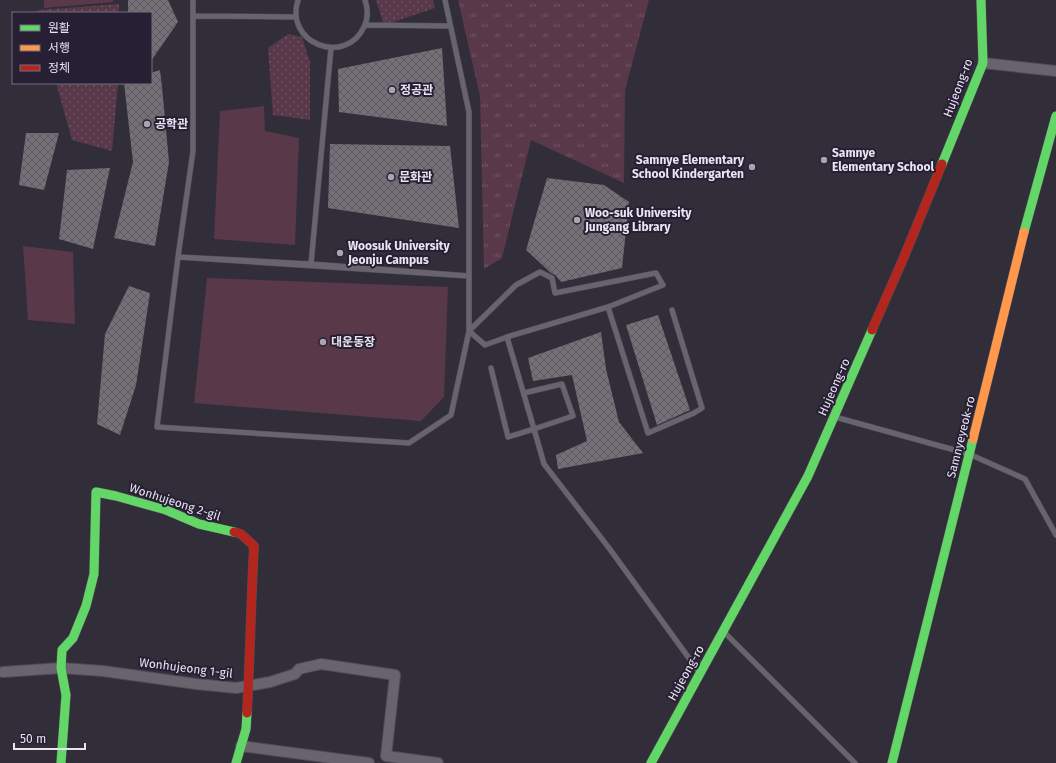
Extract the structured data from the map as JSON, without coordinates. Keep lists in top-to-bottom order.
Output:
{
  "streets": {
    "street": [
      "Hujeong-ro",
      "Samnyeyeok-ro",
      "Wonhujeong 2-gil",
      "Wonhujeong 1-gil"
    ]
  },
  "crossings": [
    ["Wonhujeong 2-gil", "Wonhujeong 1-gil"]
  ],
  "places": [
    "정공관",
    "공학관",
    "Samnye Elementary School",
    "Samnye Elementary School Kindergarten",
    "문화관",
    "Woo-suk University Jungang Library",
    "Woosuk University Jeonju Campus",
    "대운동장"
  ],
  "legend": ["원활", "서행", "정체"],
  "scale_bar": "50 m"
}
